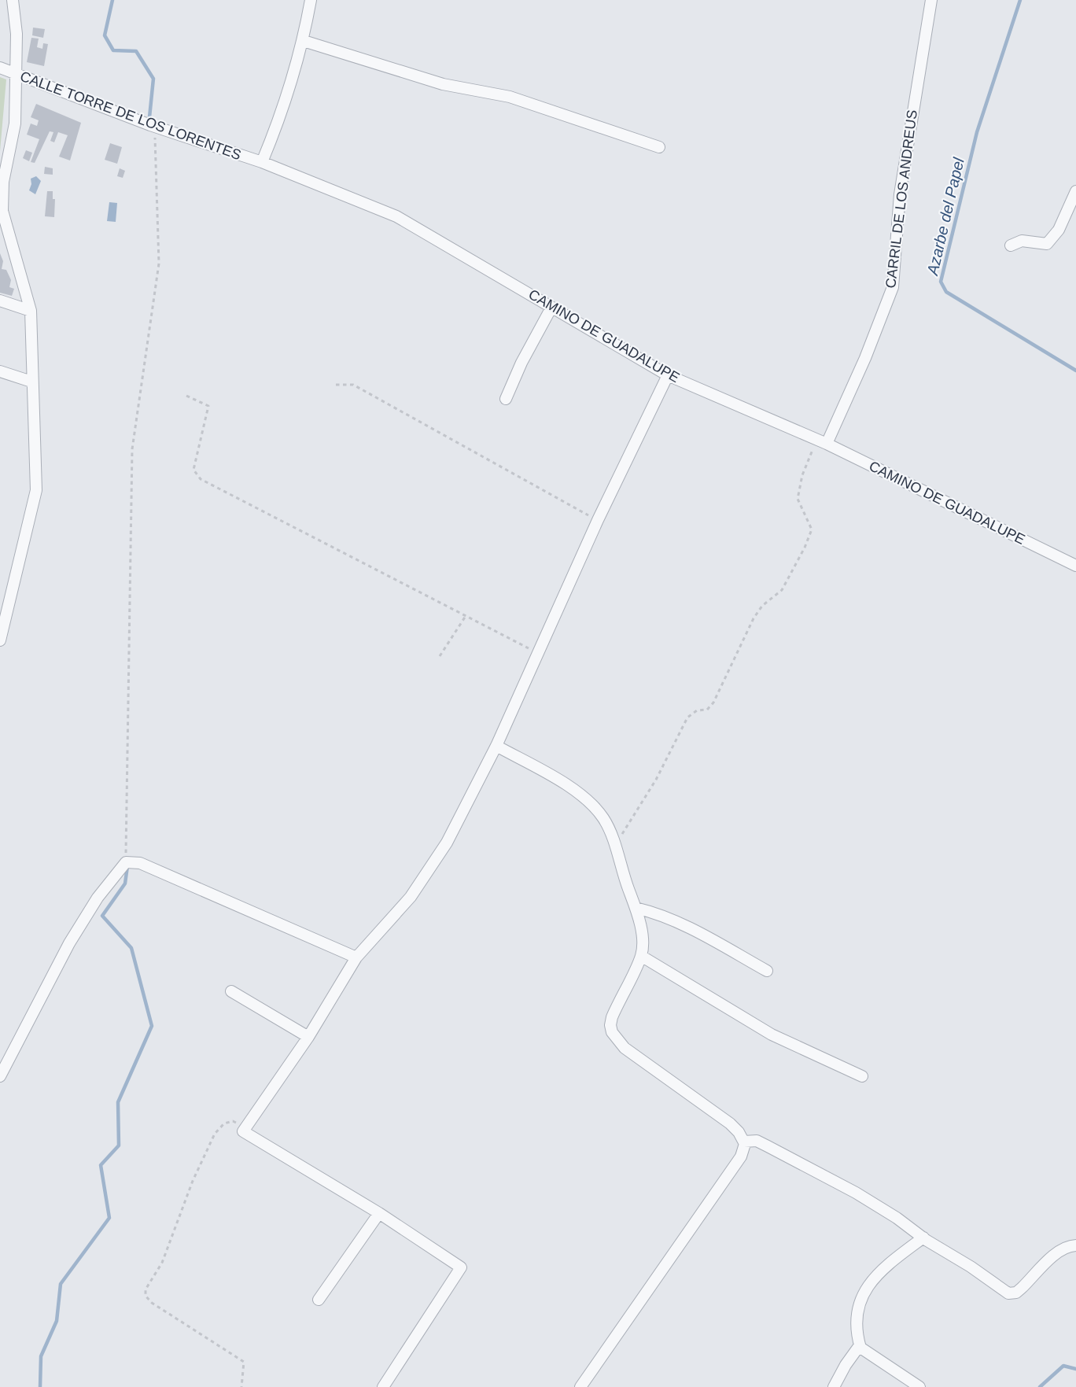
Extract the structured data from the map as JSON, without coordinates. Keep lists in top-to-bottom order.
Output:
{
  "streets": {
    "street": ["CALLE TORRE DE LOS LORENTES", "CARRIL DE LOS ANDREUS", "CAMINO DE GUADALUPE"]
  },
  "crossings": [
    ["CALLE TORRE DE LOS LORENTES", "CAMINO DE GUADALUPE"],
    ["CARRIL DE LOS ANDREUS", "CAMINO DE GUADALUPE"]
  ],
  "water": ["Azarbe del Papel"]
}
